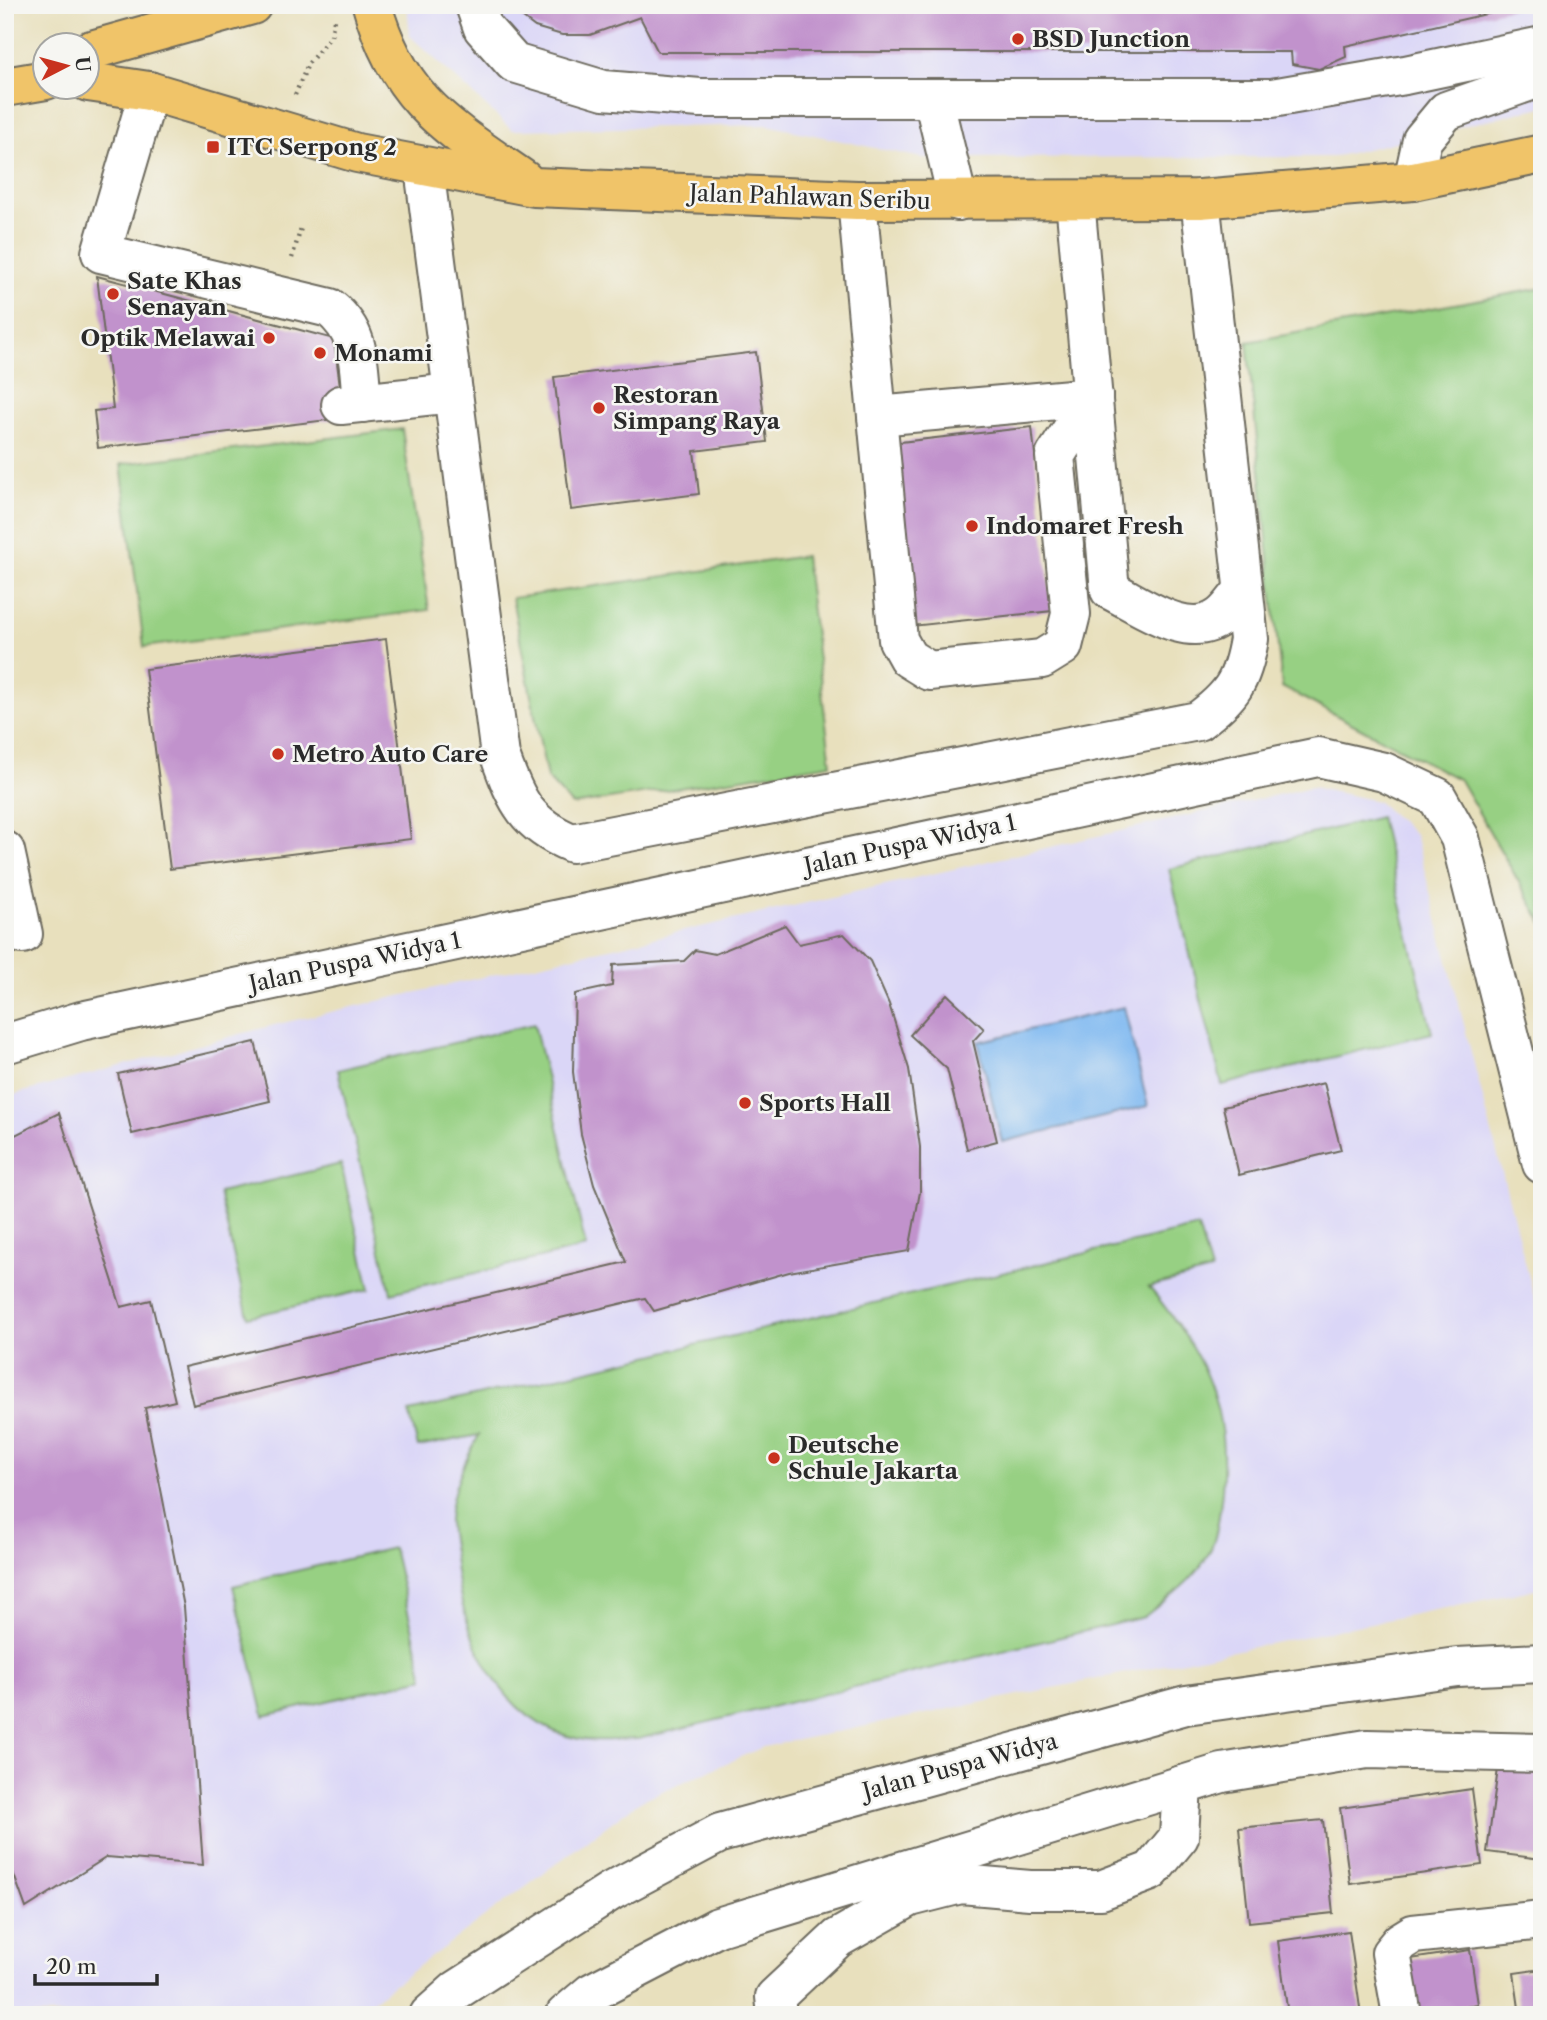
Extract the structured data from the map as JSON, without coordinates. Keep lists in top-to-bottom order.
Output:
{
  "streets": {
    "main road": ["Jalan Pahlawan Seribu"],
    "street": ["Jalan Puspa Widya 1", "Jalan Puspa Widya"]
  },
  "places": {
    "other": [
      "BSD Junction",
      "Sate Khas Senayan",
      "Optik Melawai",
      "Monami",
      "Restoran Simpang Raya",
      "Indomaret Fresh",
      "Metro Auto Care",
      "Sports Hall",
      "Deutsche Schule Jakarta"
    ],
    "transit": ["ITC Serpong 2"]
  },
  "scale_bar": "20 m",
  "north": "right"
}
